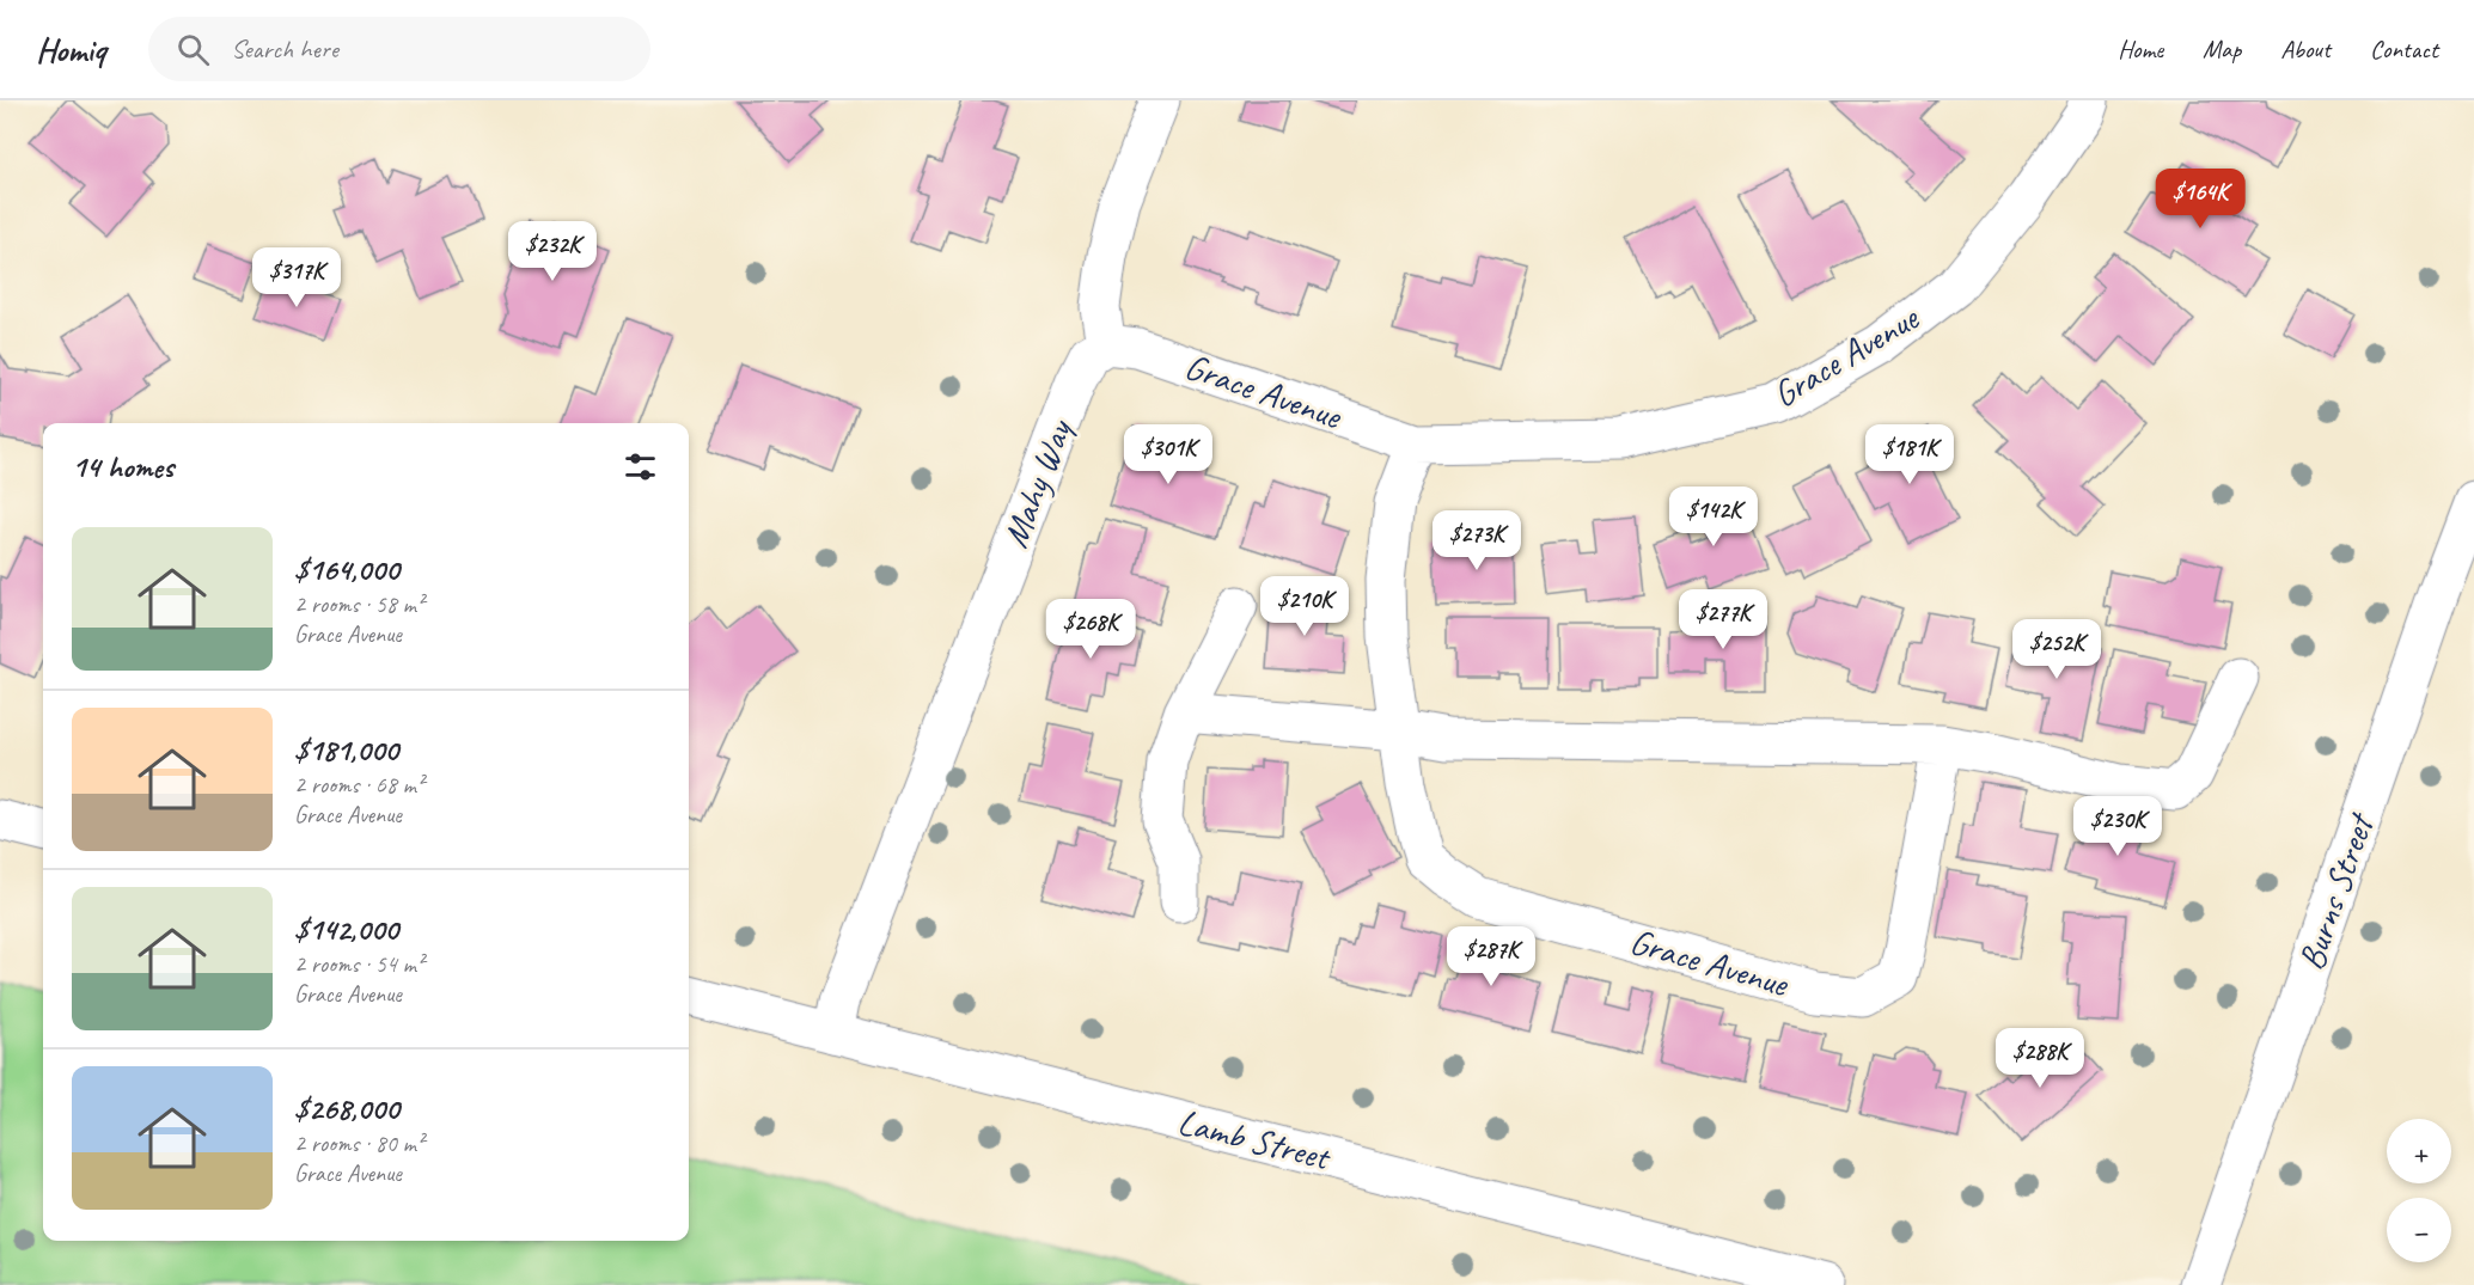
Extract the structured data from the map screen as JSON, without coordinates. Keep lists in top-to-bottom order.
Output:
{
  "streets": {
    "street": [
      "Grace Avenue",
      "Mahy Way",
      "Burns Street",
      "Lamb Street"
    ]
  },
  "crossings": [
    ["Grace Avenue", "Mahy Way"],
    ["Mahy Way", "Lamb Street"]
  ],
  "page": {
    "header": "Homiq",
    "search": "Search here",
    "nav": [
      "Home",
      "Map",
      "About",
      "Contact"
    ],
    "price": [
      "$164K",
      "$232K",
      "$317K",
      "$301K",
      "$181K",
      "$142K",
      "$273K",
      "$210K",
      "$277K",
      "$268K",
      "$252K",
      "$230K",
      "$287K",
      "$288K"
    ],
    "heading": "14 homes",
    "list": [
      {
        "name": "$164,000",
        "note": "2 rooms · 58 m² · Grace Avenue"
      },
      {
        "name": "$181,000",
        "note": "2 rooms · 68 m² · Grace Avenue"
      },
      {
        "name": "$142,000",
        "note": "2 rooms · 54 m² · Grace Avenue"
      },
      {
        "name": "$268,000",
        "note": "2 rooms · 80 m² · Grace Avenue"
      }
    ],
    "map_buttons": ["+", "−"]
  }
}
